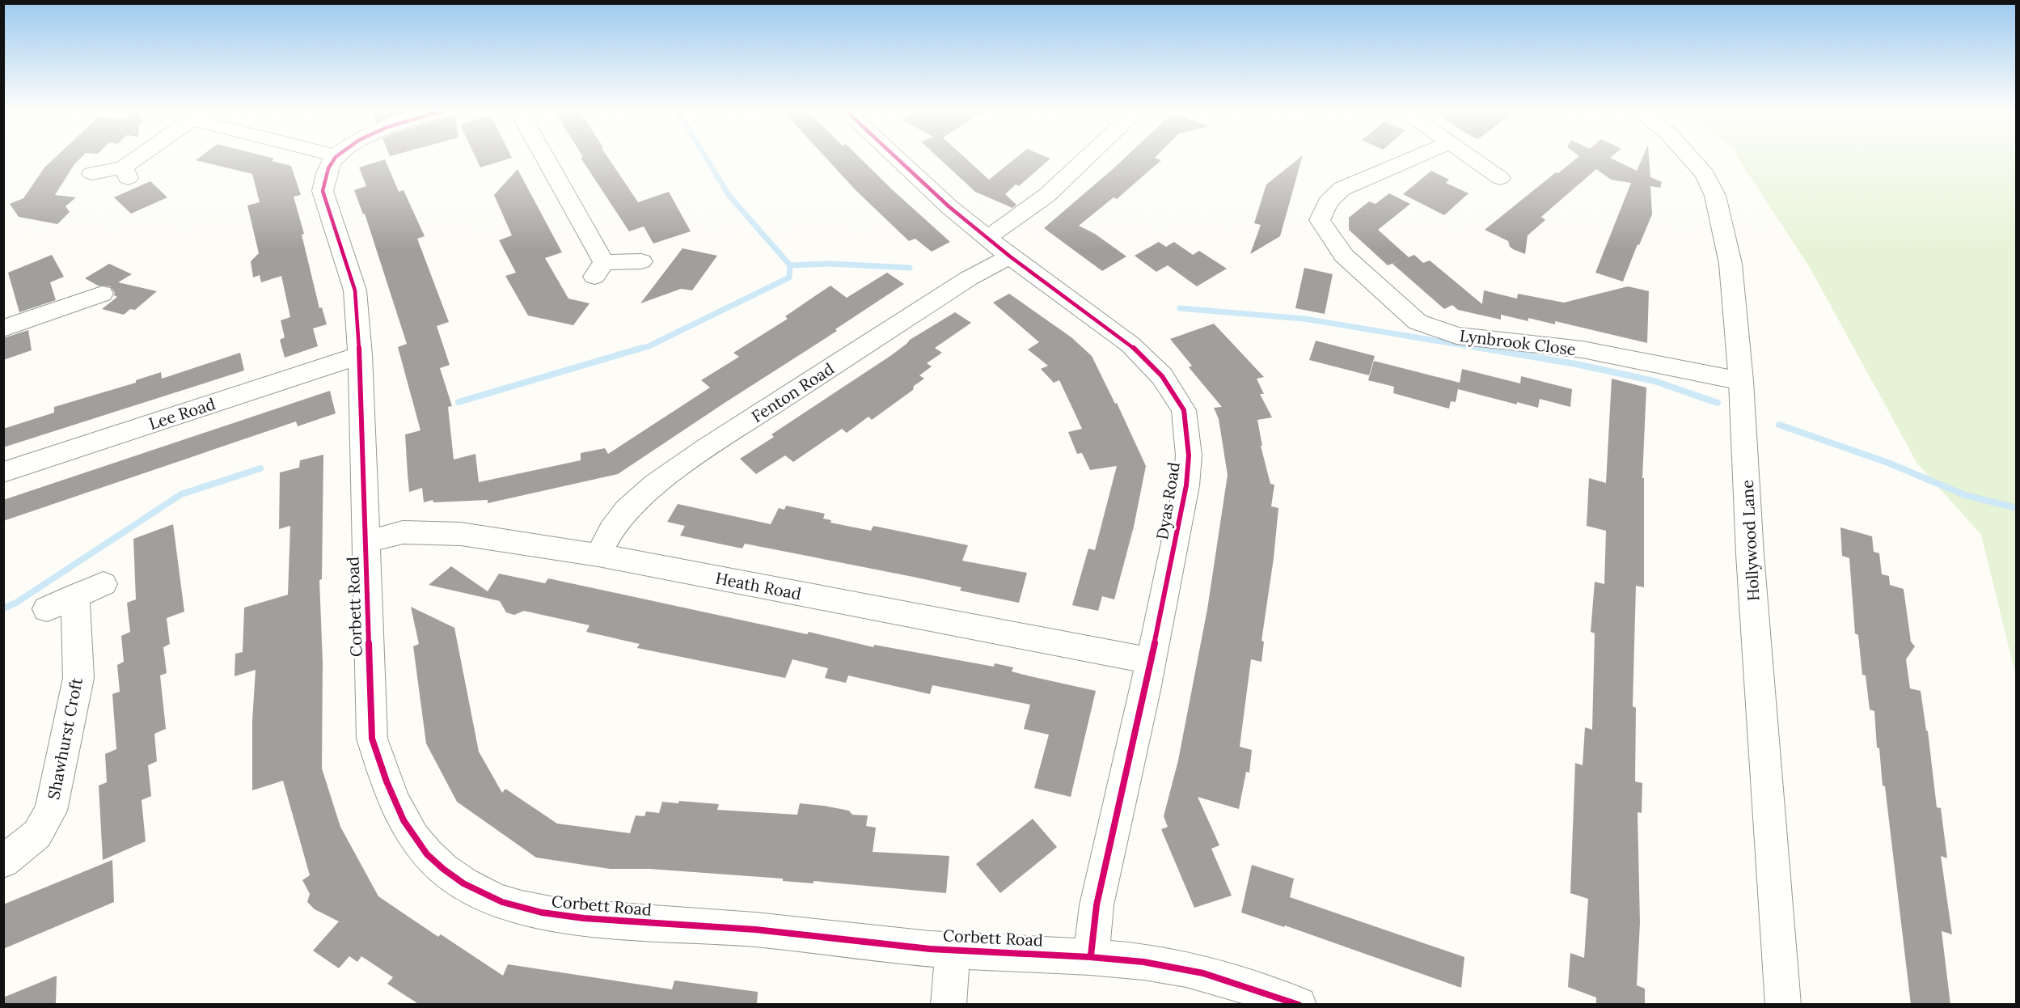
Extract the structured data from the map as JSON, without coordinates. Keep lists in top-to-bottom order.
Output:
{
  "streets": {
    "street": [
      "Lynbrook Close",
      "Fenton Road",
      "Lee Road",
      "Dyas Road",
      "Hollywood Lane",
      "Heath Road",
      "Corbett Road",
      "Shawhurst Croft"
    ]
  },
  "crossings": [
    ["Lynbrook Close", "Hollywood Lane"],
    ["Fenton Road", "Dyas Road"],
    ["Fenton Road", "Heath Road"],
    ["Lee Road", "Corbett Road"],
    ["Dyas Road", "Heath Road"],
    ["Dyas Road", "Corbett Road"],
    ["Heath Road", "Corbett Road"]
  ]
}
